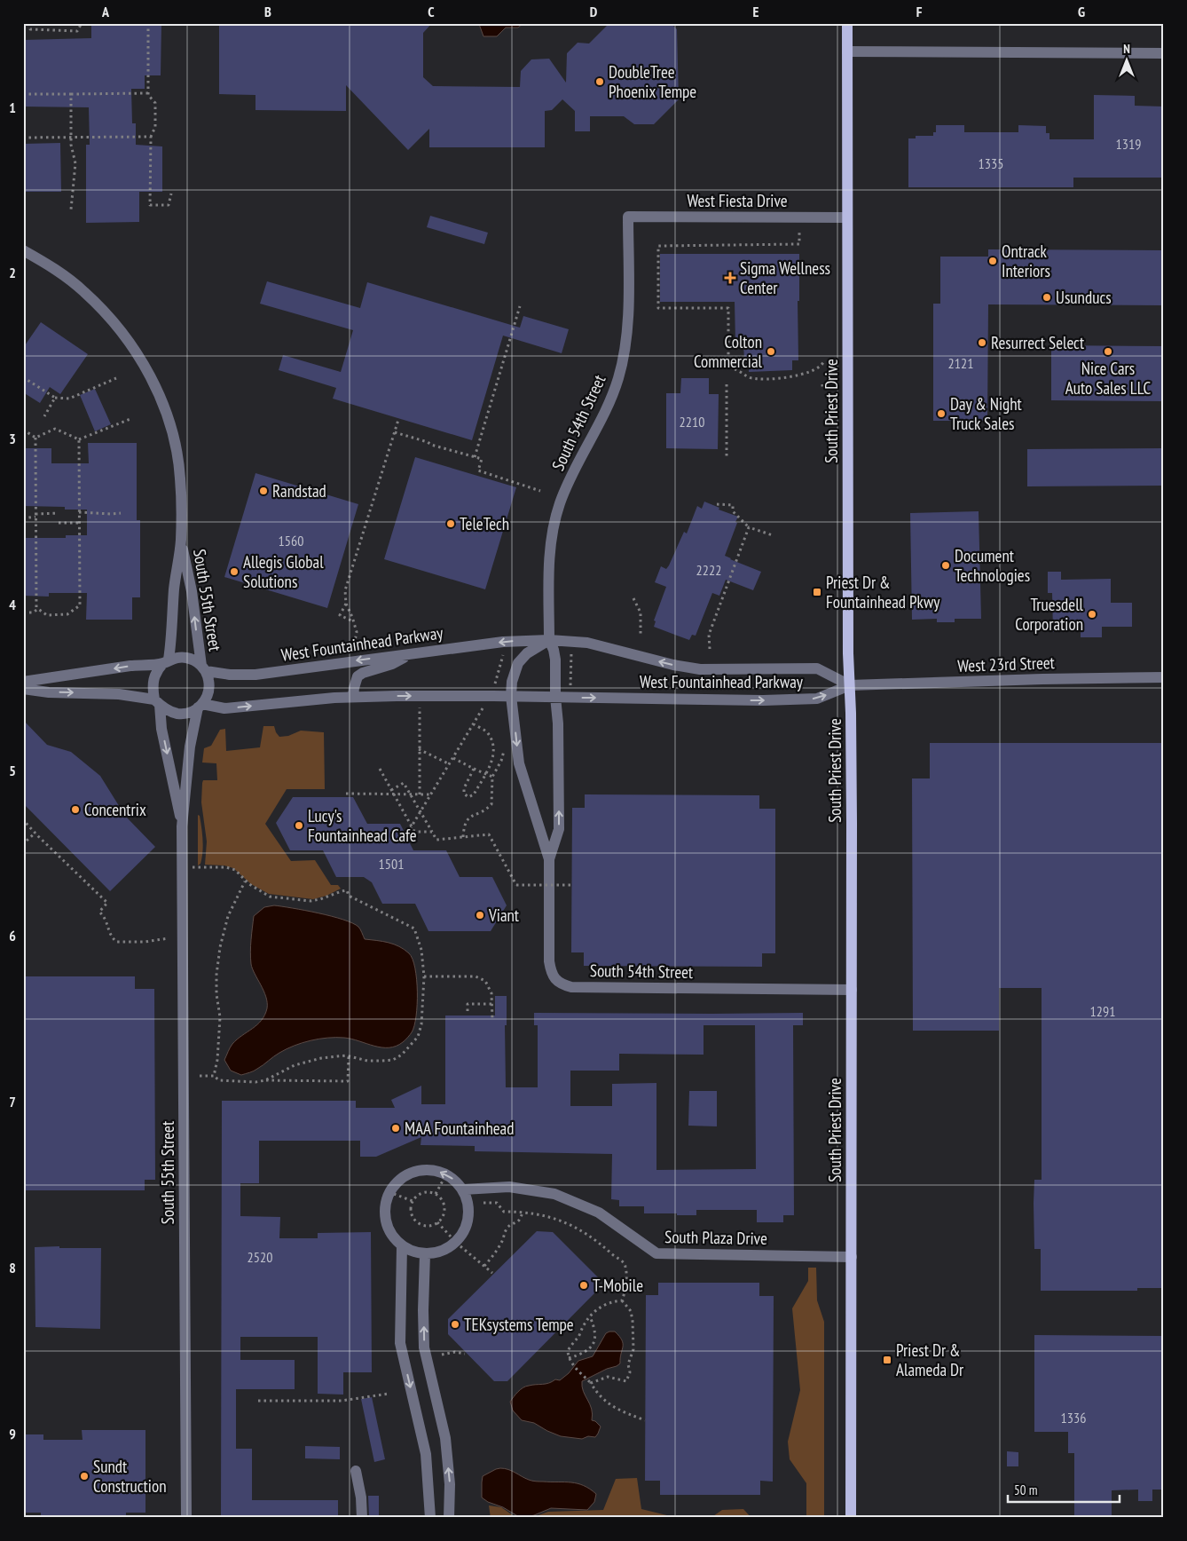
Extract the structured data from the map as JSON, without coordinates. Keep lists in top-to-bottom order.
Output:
{
  "streets": {
    "main road": ["South Priest Drive"],
    "street": [
      "West Fiesta Drive",
      "South 54th Street",
      "South 55th Street",
      "West Fountainhead Parkway",
      "West 23rd Street",
      "South Plaza Drive"
    ]
  },
  "crossings": [
    ["West Fiesta Drive", "South Priest Drive"],
    ["West Fiesta Drive", "South 54th Street"],
    ["South Priest Drive", "South 54th Street"],
    ["South Priest Drive", "West Fountainhead Parkway"],
    ["South Priest Drive", "West 23rd Street"],
    ["South Priest Drive", "South Plaza Drive"],
    ["South 54th Street", "West Fountainhead Parkway"],
    ["South 55th Street", "West Fountainhead Parkway"],
    ["West Fountainhead Parkway", "West 23rd Street"]
  ],
  "places": {
    "other": [
      "DoubleTree Phoenix Tempe",
      "Ontrack Interiors",
      "Usunducs",
      "Resurrect Select",
      "Colton Commercial",
      "Nice Cars Auto Sales LLC",
      "Day & Night Truck Sales",
      "Randstad",
      "TeleTech",
      "Document Technologies",
      "Allegis Global Solutions",
      "Truesdell Corporation",
      "Concentrix",
      "Lucy's Fountainhead Cafe",
      "Viant",
      "MAA Fountainhead",
      "T-Mobile",
      "TEKsystems Tempe",
      "Sundt Construction"
    ],
    "health": ["Sigma Wellness Center"],
    "transit": ["Priest Dr & Fountainhead Pkwy", "Priest Dr & Alameda Dr"]
  },
  "house_numbers": [
    "1319",
    "1335",
    "2121",
    "2210",
    "1560",
    "2222",
    "1501",
    "1291",
    "2520",
    "1336"
  ],
  "scale_bar": "50 m",
  "north": "top",
  "grid": {
    "columns": [
      "A",
      "B",
      "C",
      "D",
      "E",
      "F",
      "G"
    ],
    "rows": [
      "1",
      "2",
      "3",
      "4",
      "5",
      "6",
      "7",
      "8",
      "9"
    ]
  }
}
